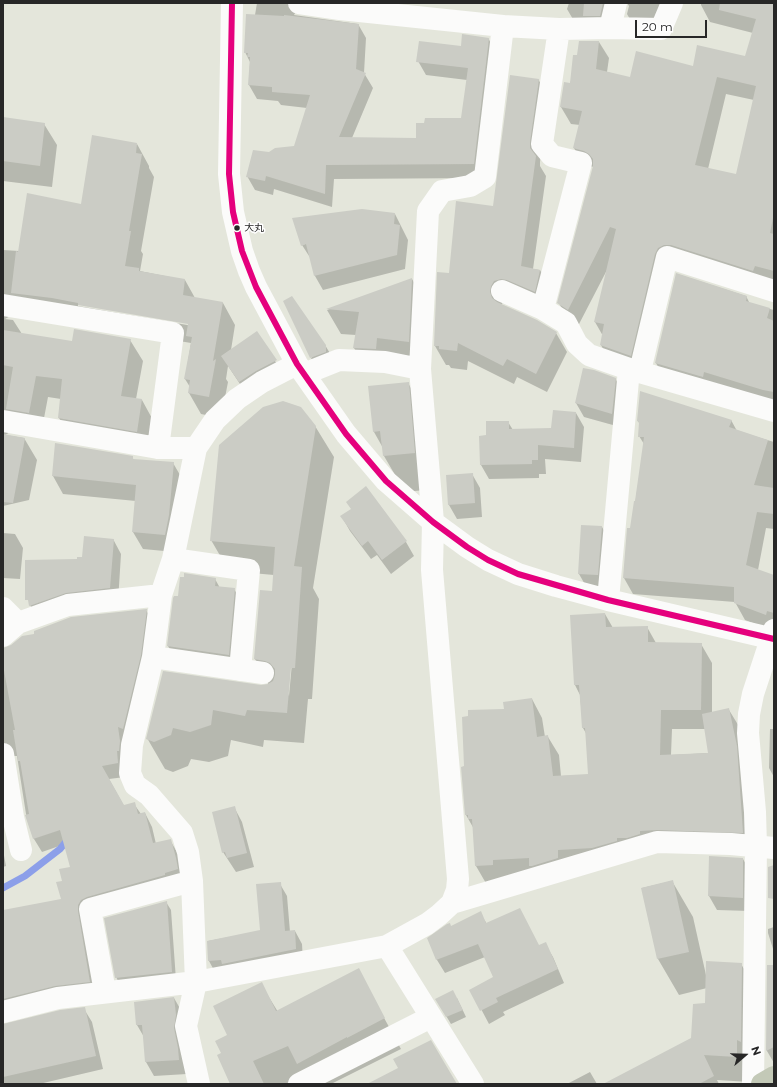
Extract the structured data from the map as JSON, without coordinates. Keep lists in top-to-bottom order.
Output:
{
  "places": ["大丸"],
  "scale_bar": "20 m",
  "north": "right"
}
